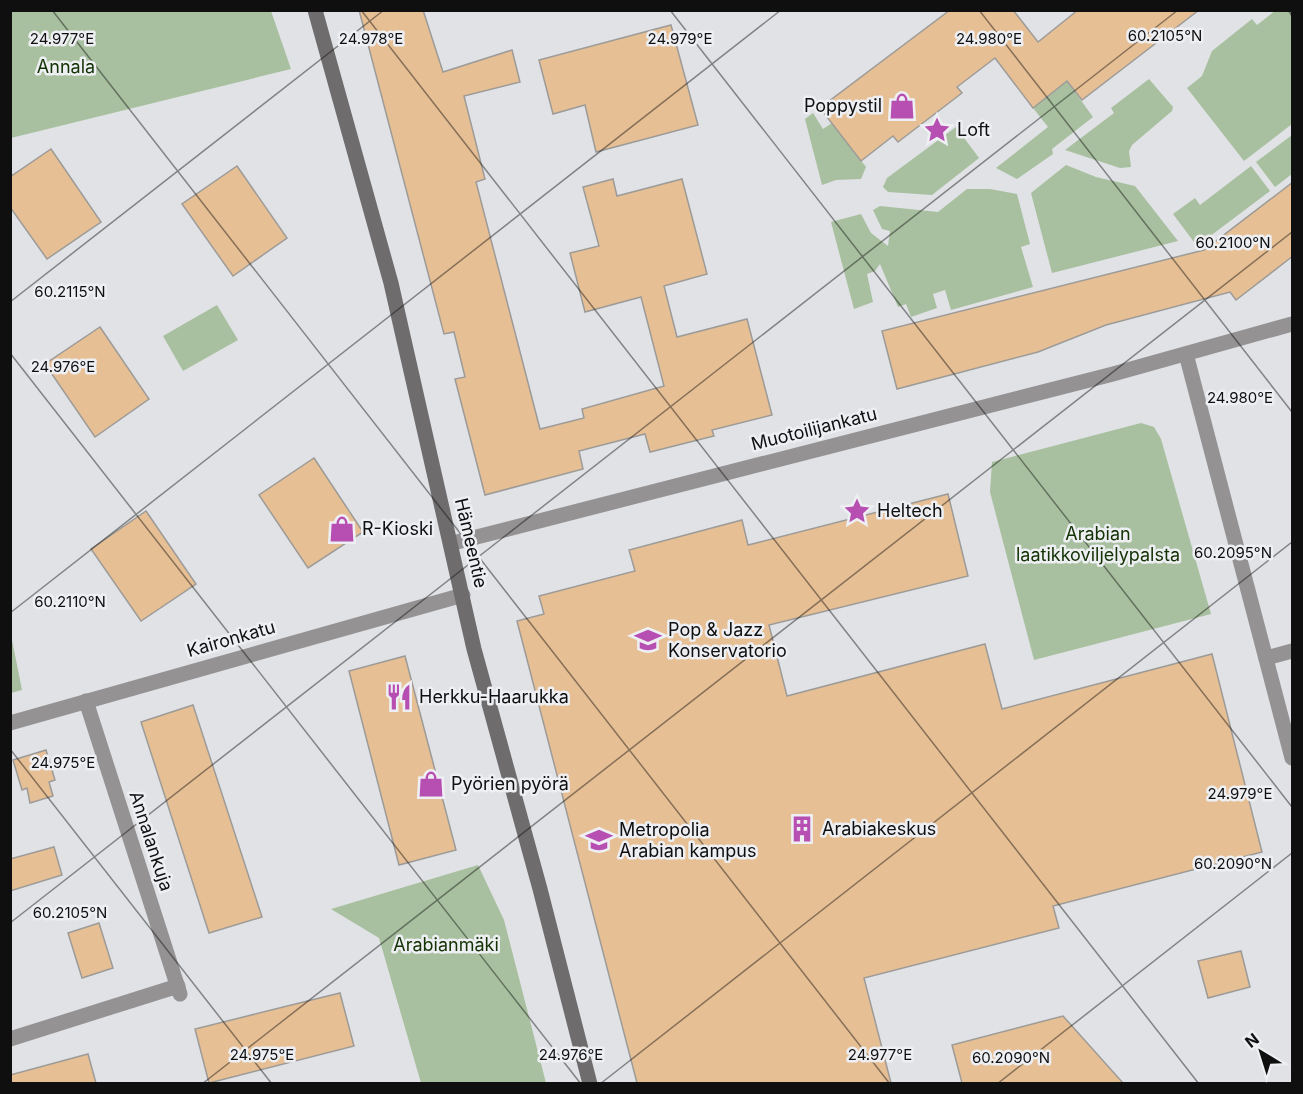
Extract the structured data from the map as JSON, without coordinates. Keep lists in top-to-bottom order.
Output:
{
  "streets": {
    "main road": ["Hämeentie"],
    "street": ["Muotoilijankatu", "Kaironkatu", "Annalankuja"]
  },
  "crossings": [
    ["Muotoilijankatu", "Hämeentie"],
    ["Hämeentie", "Kaironkatu"],
    ["Kaironkatu", "Annalankuja"]
  ],
  "parks": ["Annala", "Arabian laatikkoviljelypalsta", "Arabianmäki"],
  "places": {
    "shop": ["Poppystil", "R-Kioski", "Pyörien pyörä"],
    "place": ["Loft", "Heltech"],
    "school or university": ["Pop & Jazz Konservatorio", "Metropolia Arabian kampus"],
    "restaurant": ["Herkku-Haarukka"],
    "building": ["Arabiakeskus"]
  },
  "north": "top left",
  "coordinates": [
    "60.2105°N",
    "24.980°E",
    "24.977°E",
    "24.978°E",
    "24.979°E",
    "60.2100°N",
    "60.2115°N",
    "24.976°E",
    "60.2095°N",
    "60.2110°N",
    "24.975°E",
    "60.2090°N"
  ]
}
